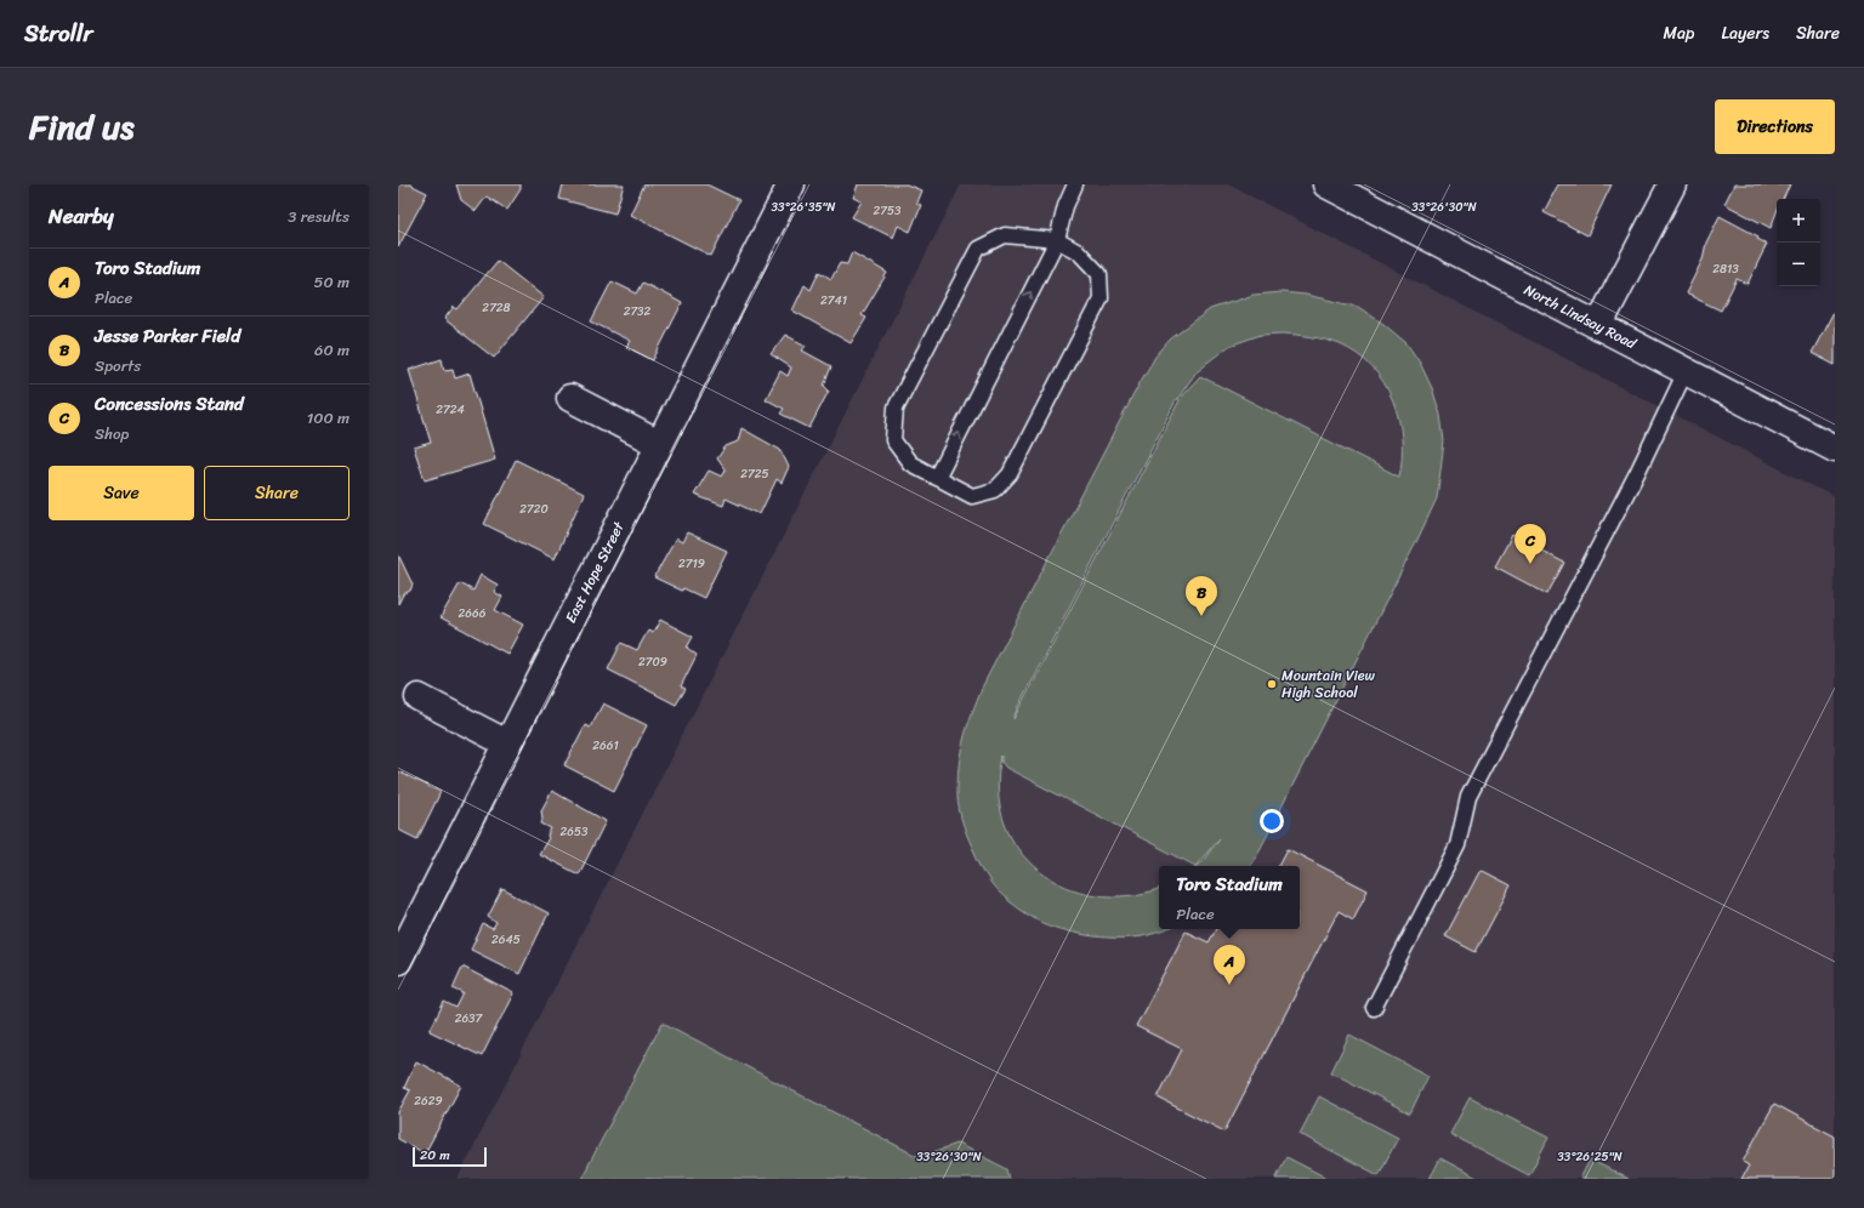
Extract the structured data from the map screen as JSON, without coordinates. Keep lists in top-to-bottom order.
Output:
{
  "streets": {
    "street": ["North Lindsay Road", "East Hope Street"]
  },
  "places": ["Mountain View High School"],
  "house_numbers": [
    "2753",
    "2813",
    "2741",
    "2728",
    "2732",
    "2724",
    "2725",
    "2720",
    "2719",
    "2666",
    "2709",
    "2661",
    "2653",
    "2645",
    "2637",
    "2629"
  ],
  "scale_bar": "20 m",
  "page": {
    "header": "Strollr",
    "nav": ["Map", "Layers", "Share"],
    "title": "Find us",
    "buttons": [
      "Directions",
      ["Save", "Share"]
    ],
    "heading": ["Nearby", "3 results"],
    "map_buttons": ["+", "−"],
    "list": [
      {
        "mark": "A",
        "name": "Toro Stadium",
        "note": "Place",
        "value": "50 m"
      },
      {
        "mark": "B",
        "name": "Jesse Parker Field",
        "note": "Sports",
        "value": "60 m"
      },
      {
        "mark": "C",
        "name": "Concessions Stand",
        "note": "Shop",
        "value": "100 m"
      }
    ],
    "pins": ["C", "B", "A"],
    "popup": ["Toro Stadium", "Place"],
    "scale": "20 m"
  },
  "coordinates": ["33°26'35\"N", "33°26'30\"N", "33°26'25\"N"]
}
